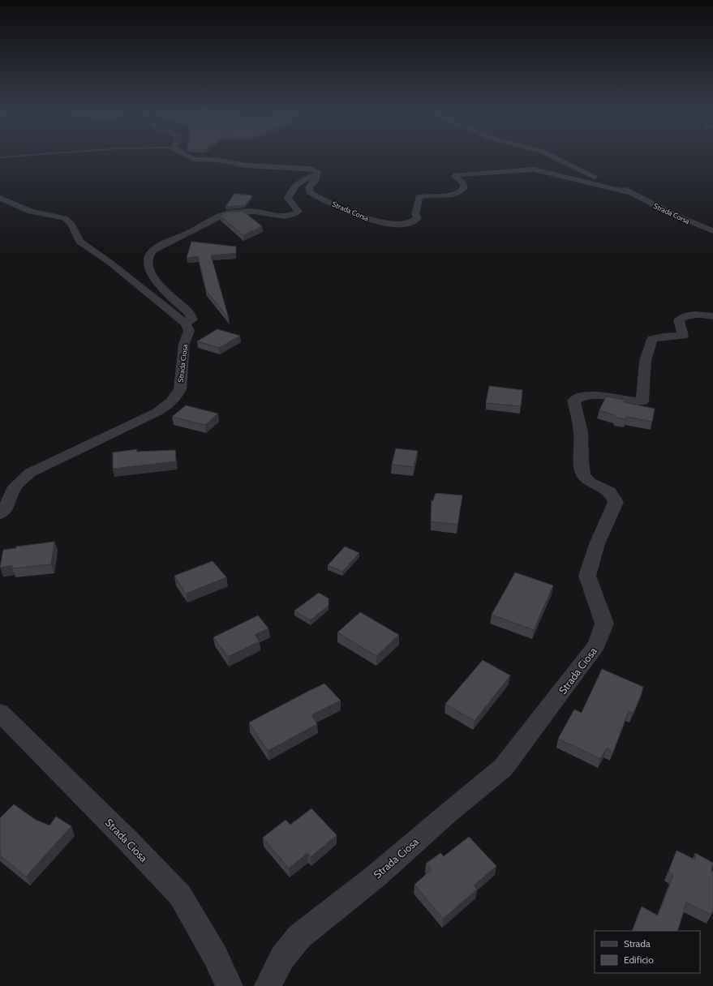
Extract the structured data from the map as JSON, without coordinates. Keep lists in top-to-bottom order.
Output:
{
  "streets": {
    "street": ["Strada Corsa", "Strada Ciosa"]
  },
  "legend": ["Strada", "Edificio"]
}
